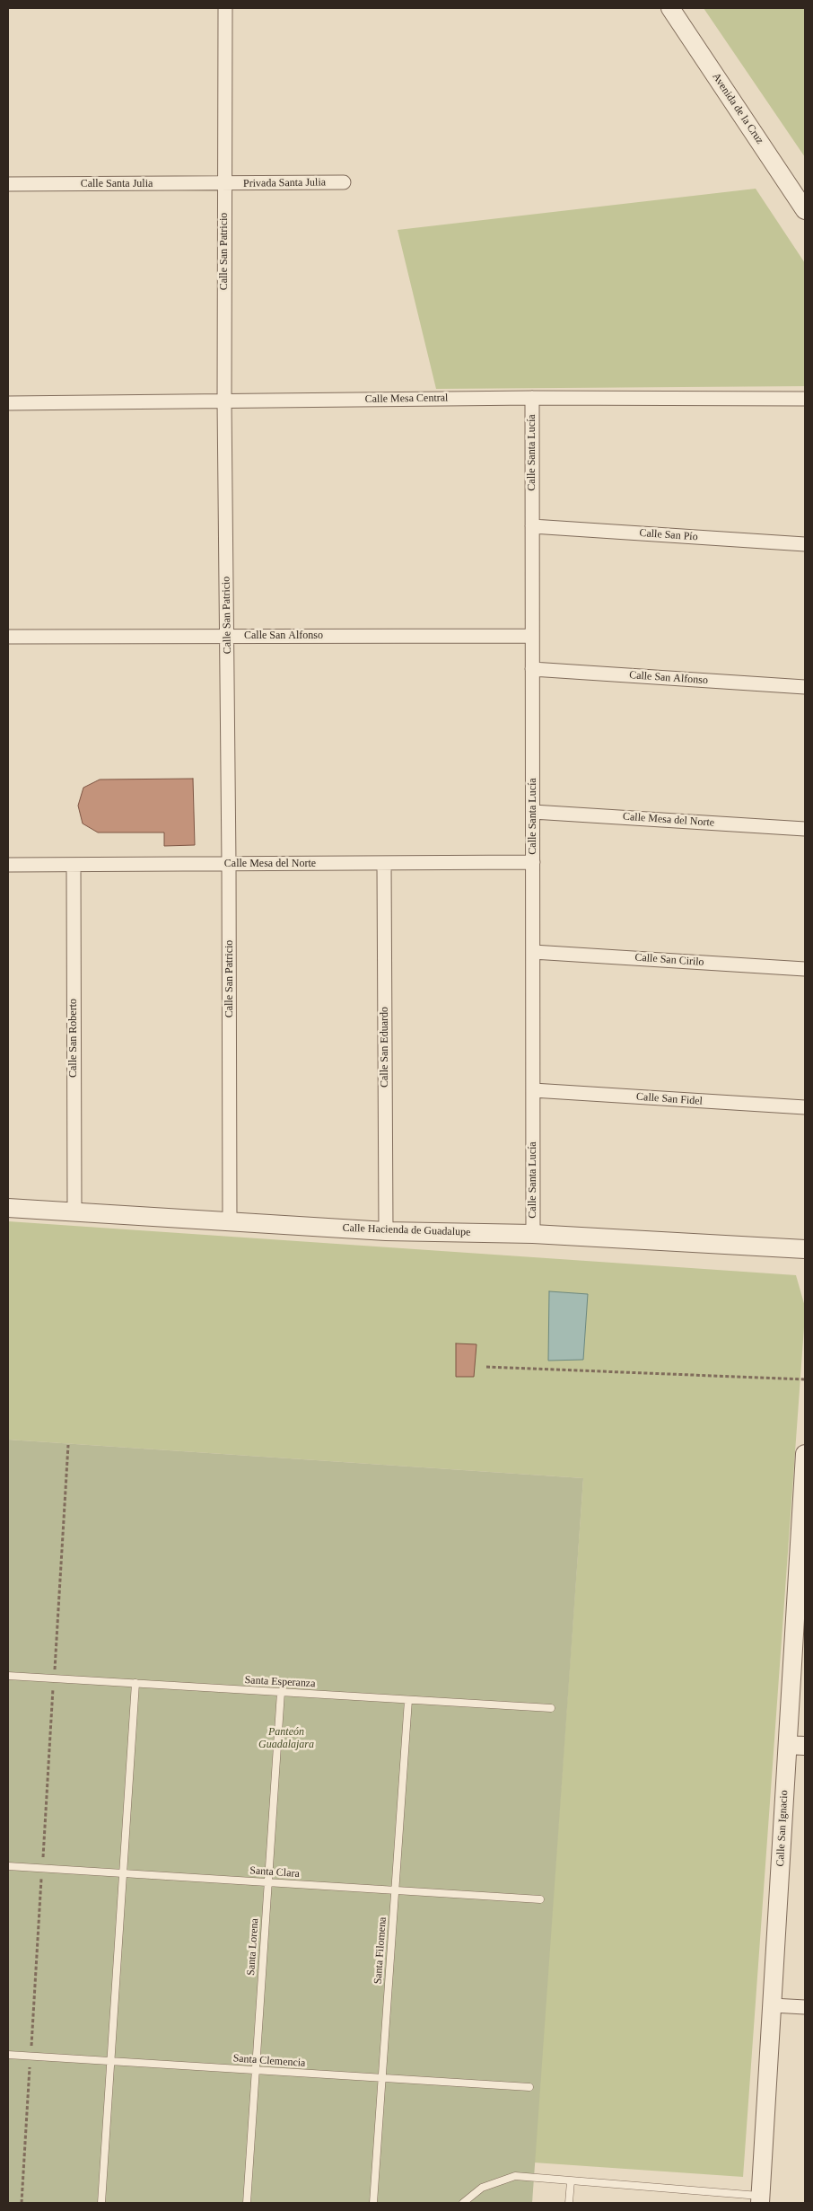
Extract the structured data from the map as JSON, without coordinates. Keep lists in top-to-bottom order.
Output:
{
  "streets": {
    "street": [
      "Avenida de la Cruz",
      "Privada Santa Julia",
      "Calle Santa Julia",
      "Calle San Patricio",
      "Calle Mesa Central",
      "Calle Santa Lucía",
      "Calle San Pío",
      "Calle San Alfonso",
      "Calle Mesa del Norte",
      "Calle San Cirilo",
      "Calle San Roberto",
      "Calle San Eduardo",
      "Calle San Fidel",
      "Calle Hacienda de Guadalupe",
      "Calle San Ignacio"
    ],
    "lane": [
      "Santa Esperanza",
      "Santa Clara",
      "Santa Lorena",
      "Santa Filomena",
      "Santa Clemencia"
    ]
  },
  "crossings": [
    ["Privada Santa Julia", "Calle Santa Julia"],
    ["Privada Santa Julia", "Calle San Patricio"],
    ["Calle Santa Julia", "Calle San Patricio"],
    ["Calle San Patricio", "Calle Mesa Central"],
    ["Calle San Patricio", "Calle San Alfonso"],
    ["Calle San Patricio", "Calle Mesa del Norte"],
    ["Calle San Patricio", "Calle Hacienda de Guadalupe"],
    ["Calle Mesa Central", "Calle Santa Lucía"],
    ["Calle Santa Lucía", "Calle San Pío"],
    ["Calle Santa Lucía", "Calle San Alfonso"],
    ["Calle Santa Lucía", "Calle Mesa del Norte"],
    ["Calle Santa Lucía", "Calle San Cirilo"],
    ["Calle Santa Lucía", "Calle San Fidel"],
    ["Calle Santa Lucía", "Calle Hacienda de Guadalupe"],
    ["Calle Mesa del Norte", "Calle San Roberto"],
    ["Calle Mesa del Norte", "Calle San Eduardo"],
    ["Calle San Roberto", "Calle Hacienda de Guadalupe"],
    ["Calle San Eduardo", "Calle Hacienda de Guadalupe"],
    ["Santa Esperanza", "Santa Lorena"],
    ["Santa Esperanza", "Santa Filomena"],
    ["Santa Clara", "Santa Lorena"],
    ["Santa Clara", "Santa Filomena"],
    ["Santa Lorena", "Santa Clemencia"],
    ["Santa Filomena", "Santa Clemencia"]
  ],
  "parks": ["Panteón Guadalajara"]
}
